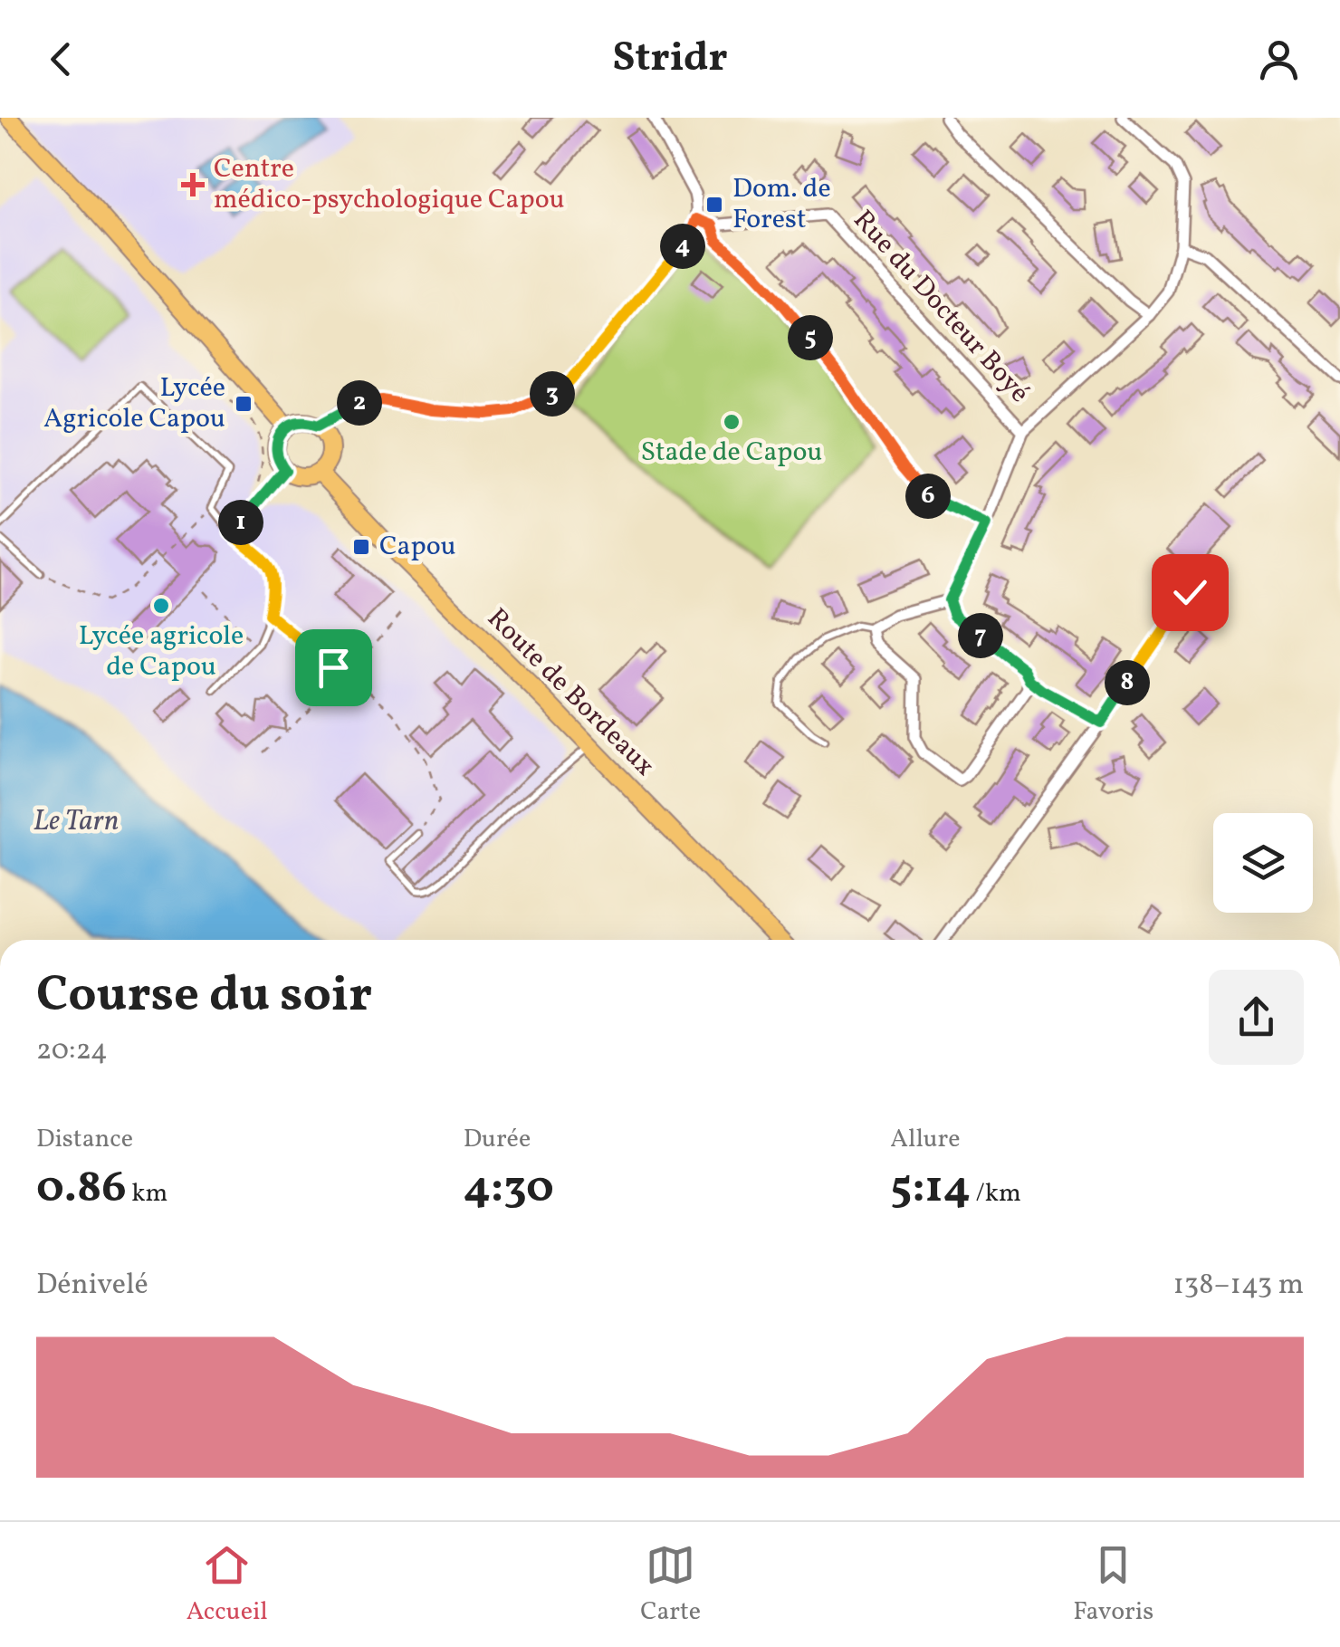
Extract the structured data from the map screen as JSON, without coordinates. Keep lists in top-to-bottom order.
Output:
{
  "streets": {
    "main road": ["Route de Bordeaux"],
    "street": ["Rue du Docteur Boyé"]
  },
  "water": ["Le Tarn"],
  "places": {
    "health": ["Centre médico-psychologique Capou"],
    "transit": ["Dom. de Forest", "Lycée Agricole Capou", "Capou"],
    "other": ["Stade de Capou", "Lycée agricole de Capou"]
  },
  "page": {
    "header": "Stridr",
    "pins": [
      "4",
      "5",
      "3",
      "2",
      "6",
      "1",
      "7",
      "8"
    ],
    "heading": ["Course du soir", "20:24"],
    "stats": [
      ["Distance", "0.86 km"],
      ["Durée", "4:30"],
      ["Allure", "5:14 /km"]
    ],
    "chart": ["Dénivelé", "138–143 m"],
    "tabs": ["Accueil", "Carte", "Favoris"]
  }
}
